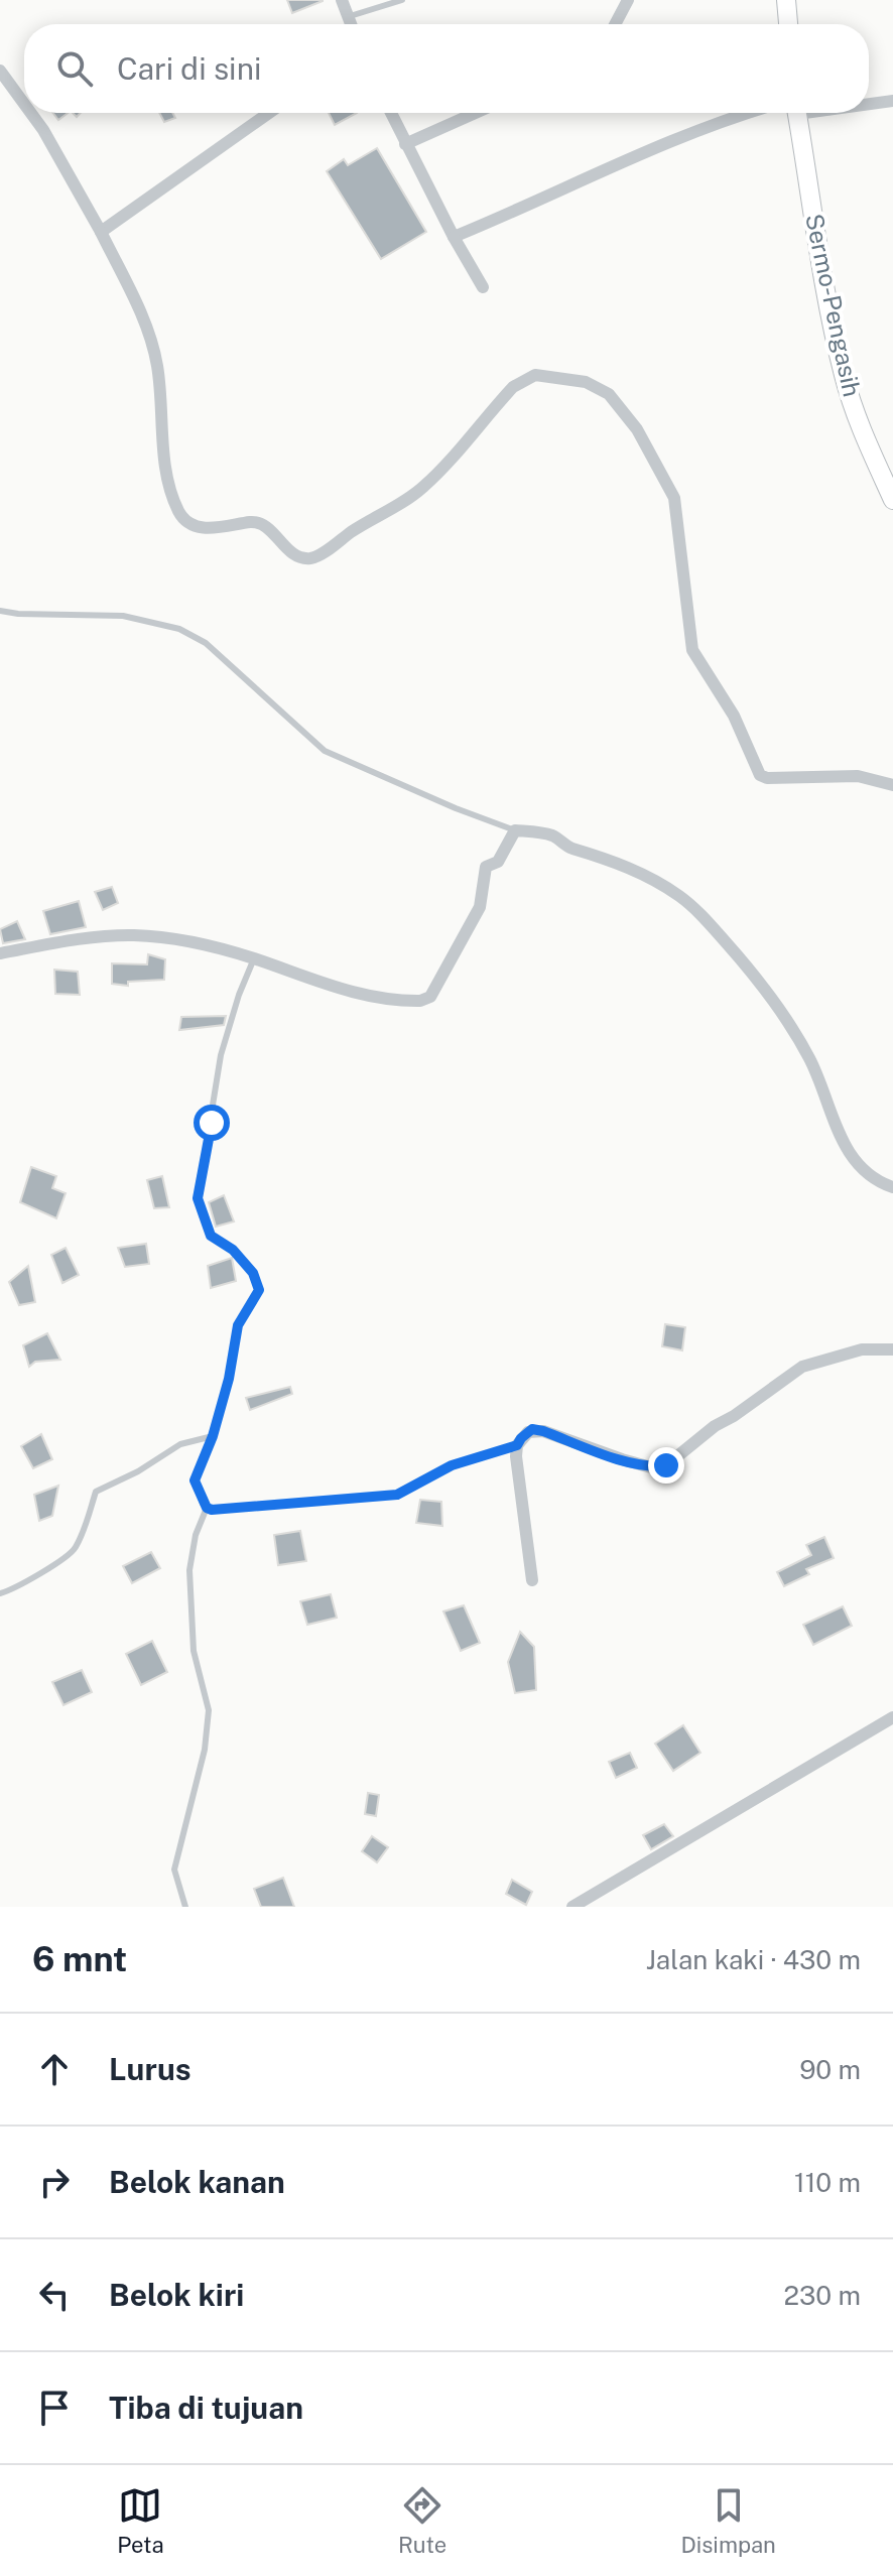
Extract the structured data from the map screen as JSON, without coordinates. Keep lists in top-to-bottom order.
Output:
{
  "streets": {
    "main road": ["Sermo-Pengasih"]
  },
  "page": {
    "search": "Cari di sini",
    "heading": ["6 mnt", "Jalan kaki · 430 m"],
    "list": [
      ["Lurus", "90 m"],
      ["Belok kanan", "110 m"],
      ["Belok kiri", "230 m"],
      "Tiba di tujuan"
    ],
    "nav": ["Peta", "Rute", "Disimpan"]
  }
}
